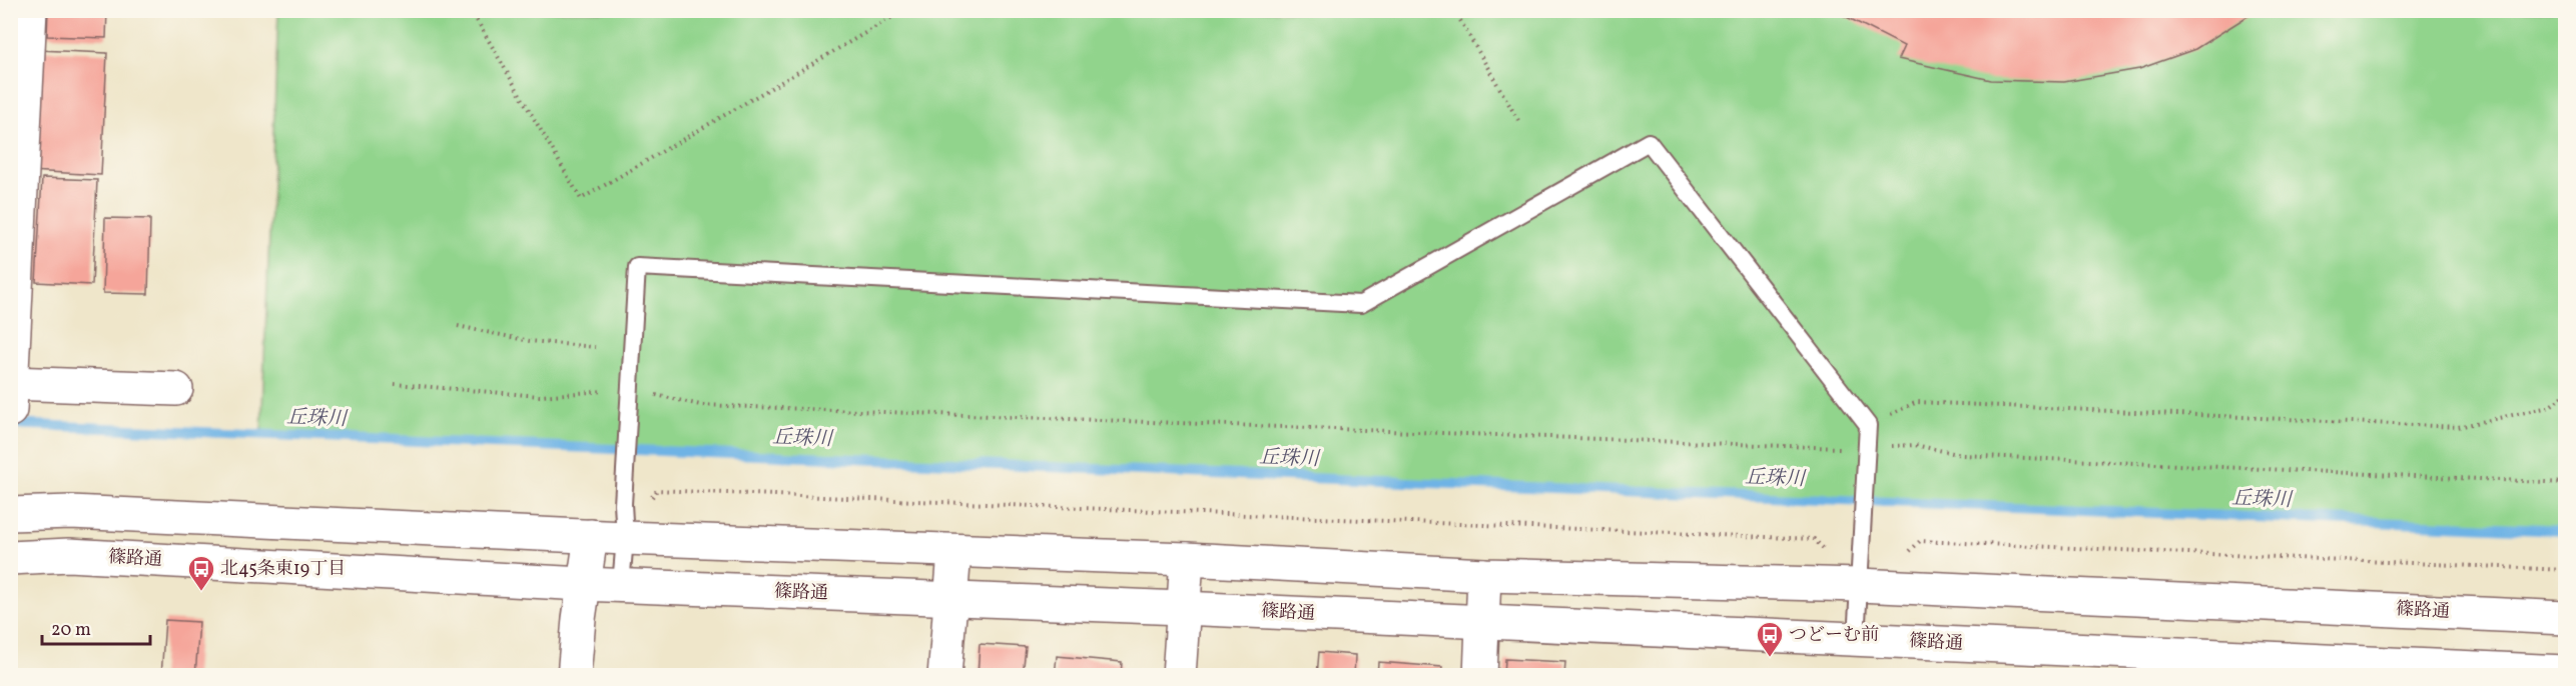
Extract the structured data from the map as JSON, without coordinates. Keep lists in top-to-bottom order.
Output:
{
  "streets": {
    "street": ["篠路通"]
  },
  "water": ["丘珠川"],
  "places": {
    "bus stop": ["北45条東19丁目", "つどーむ前"]
  },
  "scale_bar": "20 m"
}
